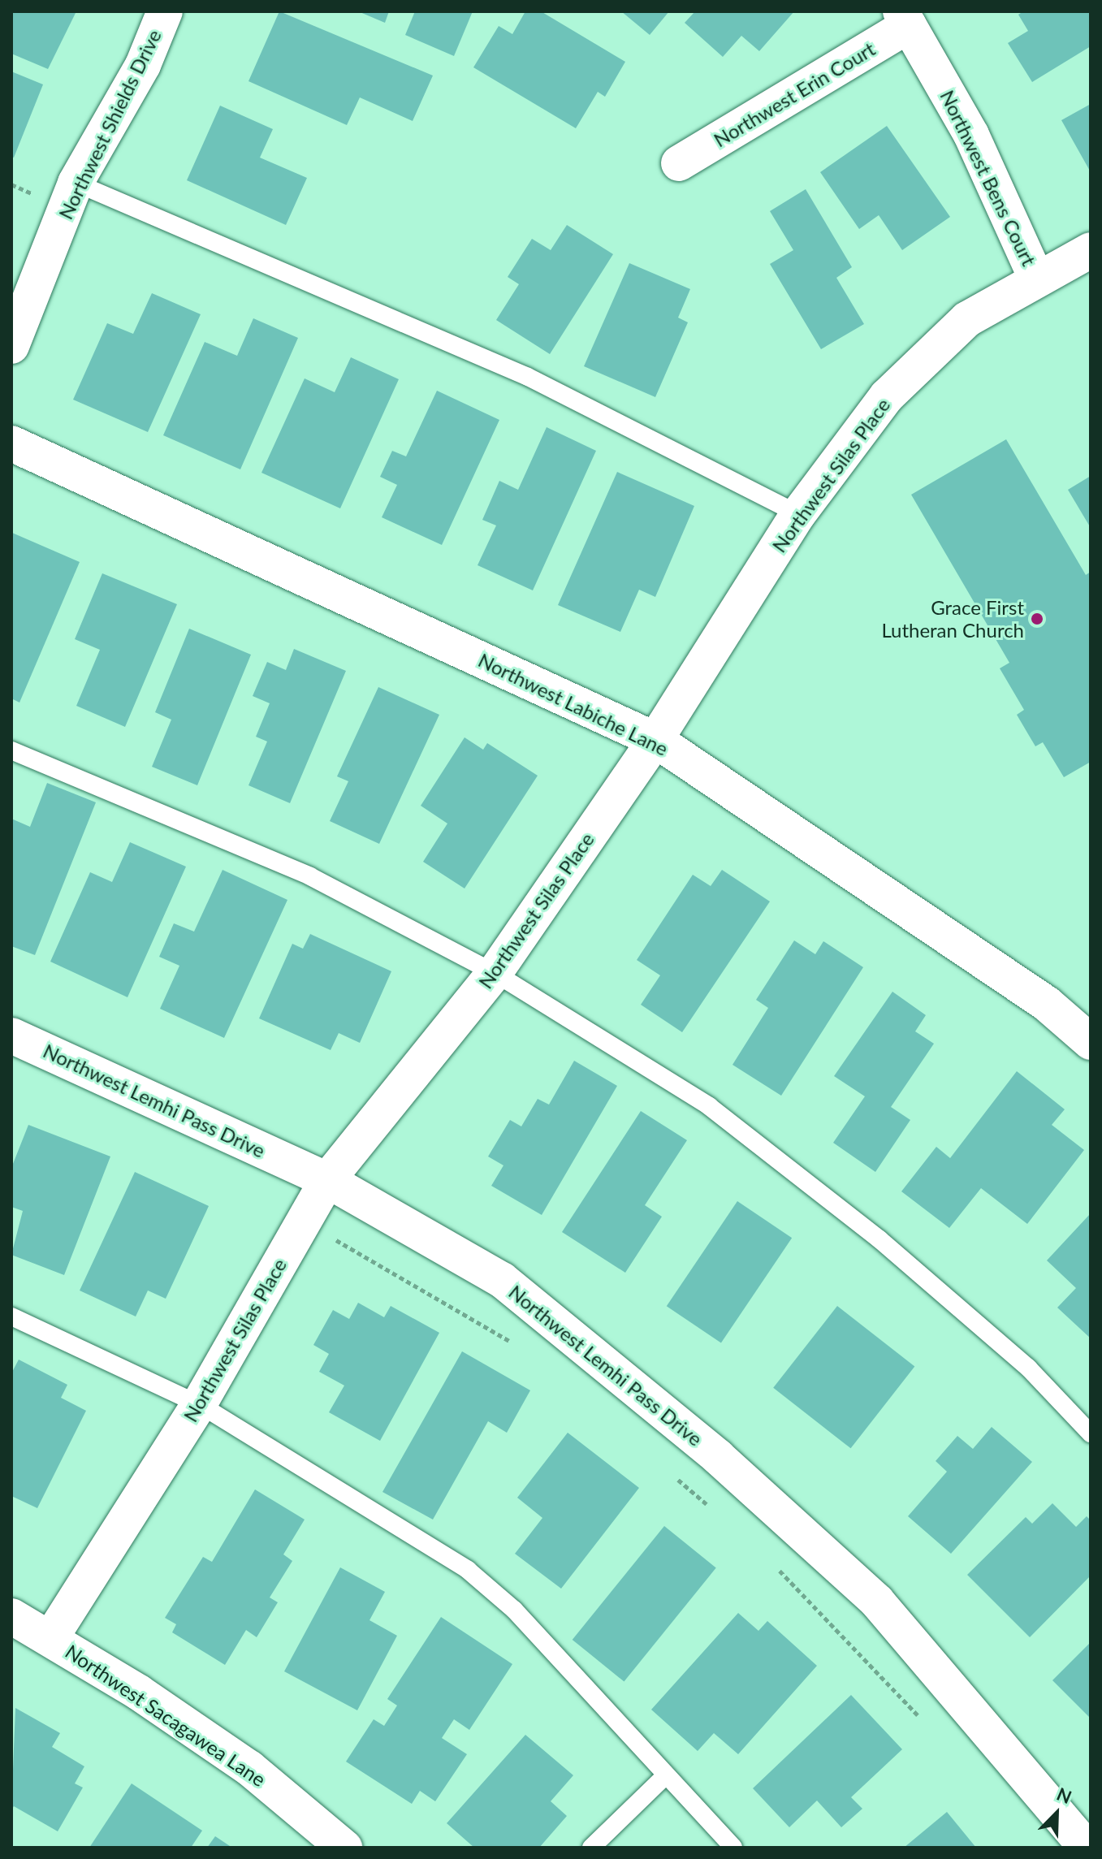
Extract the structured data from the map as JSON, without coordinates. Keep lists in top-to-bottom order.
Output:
{
  "streets": {
    "street": [
      "Northwest Erin Court",
      "Northwest Shields Drive",
      "Northwest Bens Court",
      "Northwest Silas Place",
      "Northwest Labiche Lane",
      "Northwest Lemhi Pass Drive",
      "Northwest Sacagawea Lane"
    ]
  },
  "crossings": [
    ["Northwest Erin Court", "Northwest Bens Court"],
    ["Northwest Bens Court", "Northwest Silas Place"],
    ["Northwest Silas Place", "Northwest Labiche Lane"],
    ["Northwest Silas Place", "Northwest Lemhi Pass Drive"],
    ["Northwest Silas Place", "Northwest Sacagawea Lane"]
  ],
  "places": ["Grace First Lutheran Church"],
  "north": "top right"
}
